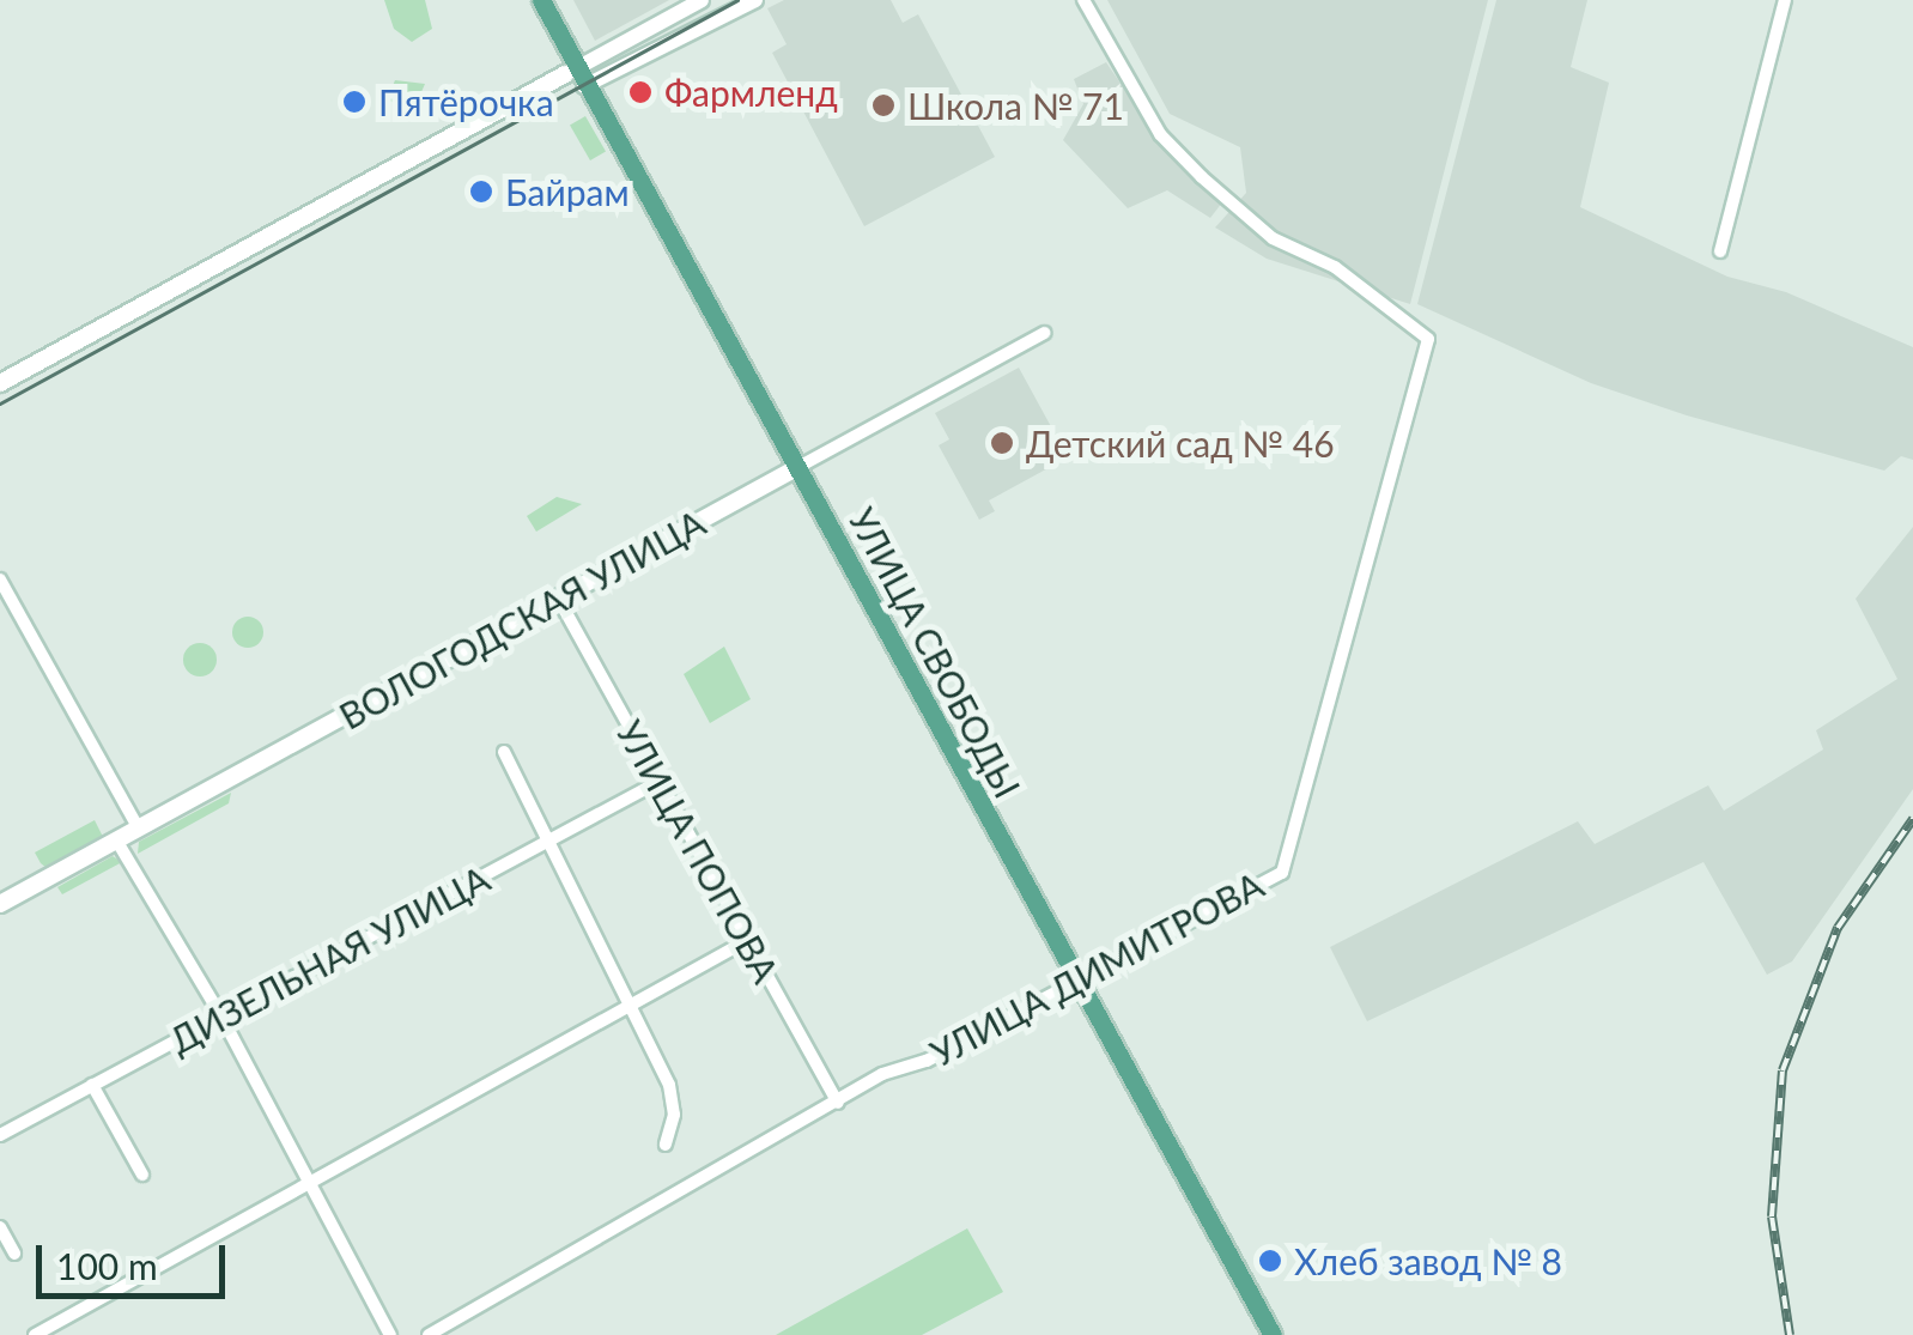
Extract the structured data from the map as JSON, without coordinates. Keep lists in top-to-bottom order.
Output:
{
  "streets": {
    "main road": ["ВОЛОГОДСКАЯ УЛИЦА", "УЛИЦА СВОБОДЫ"],
    "street": ["УЛИЦА ПОПОВА", "ДИЗЕЛЬНАЯ УЛИЦА", "УЛИЦА ДИМИТРОВА"]
  },
  "crossings": [
    ["ВОЛОГОДСКАЯ УЛИЦА", "УЛИЦА СВОБОДЫ"],
    ["ВОЛОГОДСКАЯ УЛИЦА", "УЛИЦА ПОПОВА"],
    ["УЛИЦА СВОБОДЫ", "УЛИЦА ДИМИТРОВА"],
    ["УЛИЦА ПОПОВА", "ДИЗЕЛЬНАЯ УЛИЦА"],
    ["УЛИЦА ПОПОВА", "УЛИЦА ДИМИТРОВА"]
  ],
  "places": [
    "Фармленд",
    "Пятёрочка",
    "Школа № 71",
    "Байрам",
    "Детский сад № 46",
    "Хлеб завод № 8"
  ],
  "scale_bar": "100 m"
}
